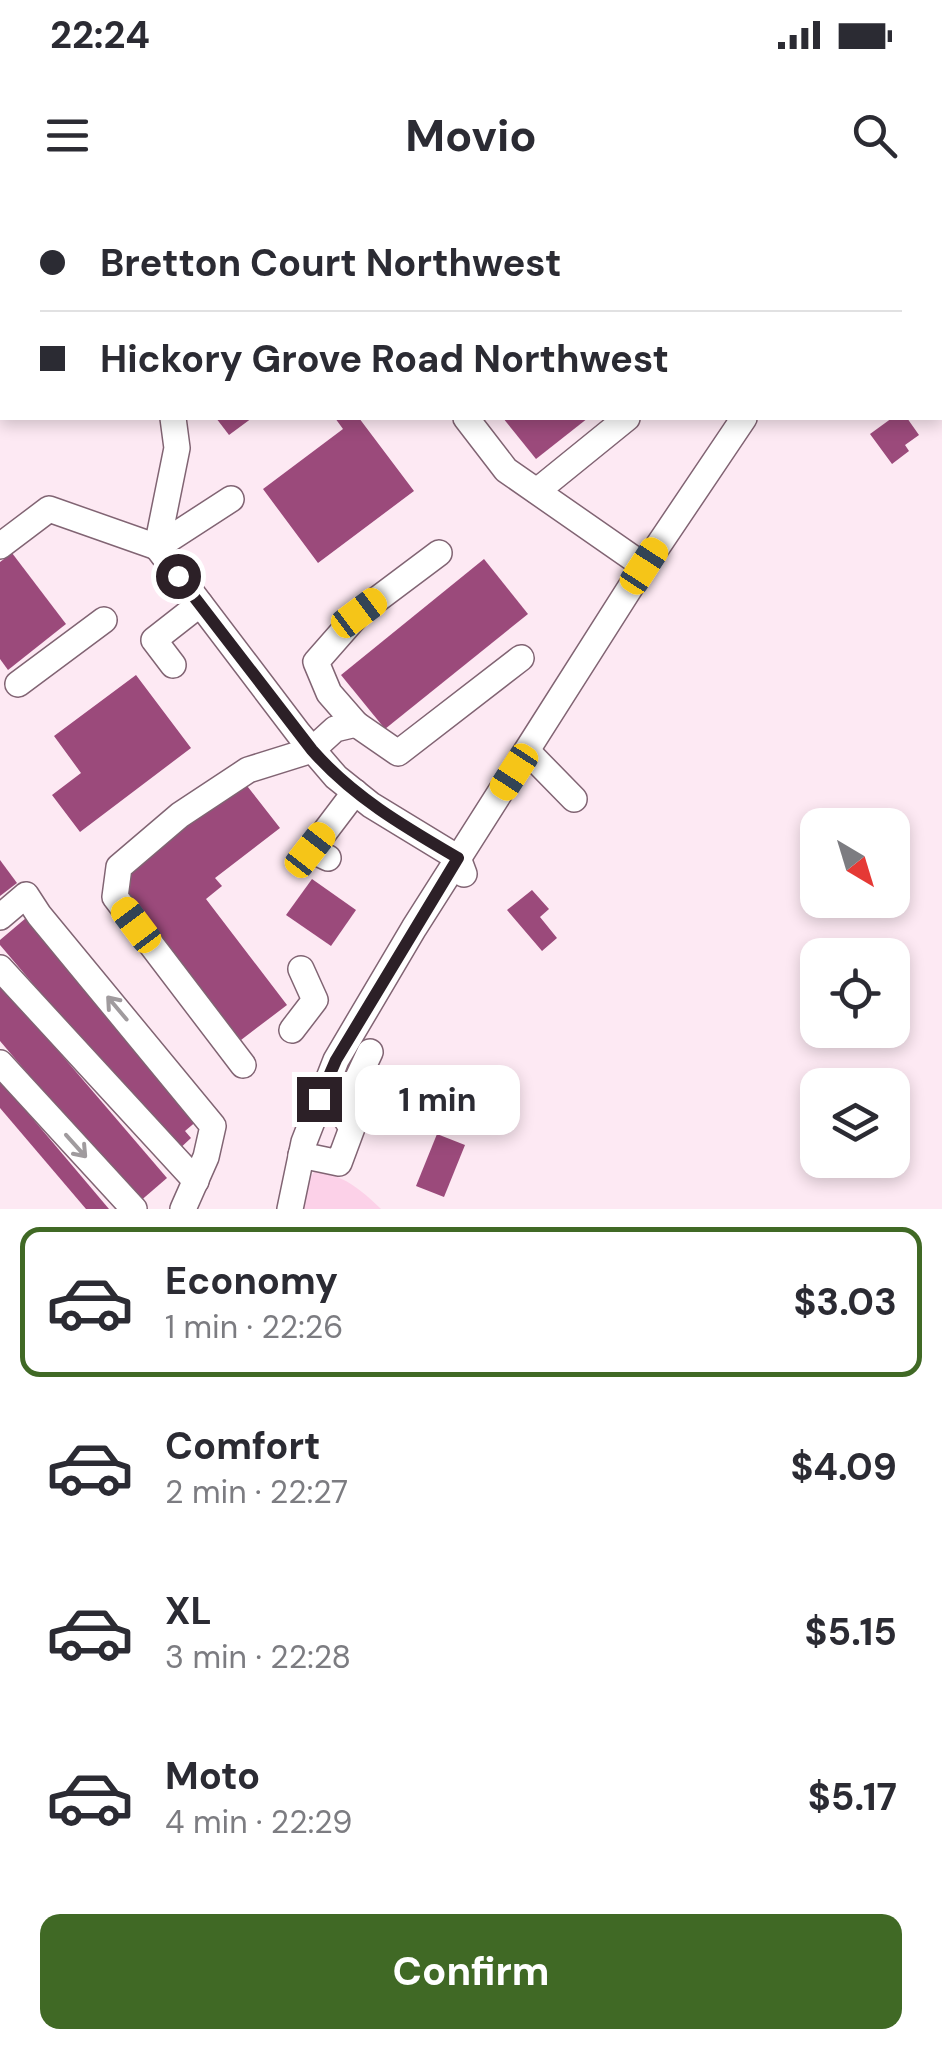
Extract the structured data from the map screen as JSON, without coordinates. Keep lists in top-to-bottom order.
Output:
{
  "north": "bottom right",
  "page": {
    "status": "22:24",
    "header": "Movio",
    "banner": ["Bretton Court Northwest", "Hickory Grove Road Northwest"],
    "bubble": "1 min",
    "list": [
      {
        "name": "Economy",
        "note": "1 min · 22:26",
        "value": "$3.03"
      },
      {
        "name": "Comfort",
        "note": "2 min · 22:27",
        "value": "$4.09"
      },
      {
        "name": "XL",
        "note": "3 min · 22:28",
        "value": "$5.15"
      },
      {
        "name": "Moto",
        "note": "4 min · 22:29",
        "value": "$5.17"
      }
    ],
    "buttons": "Confirm"
  }
}
